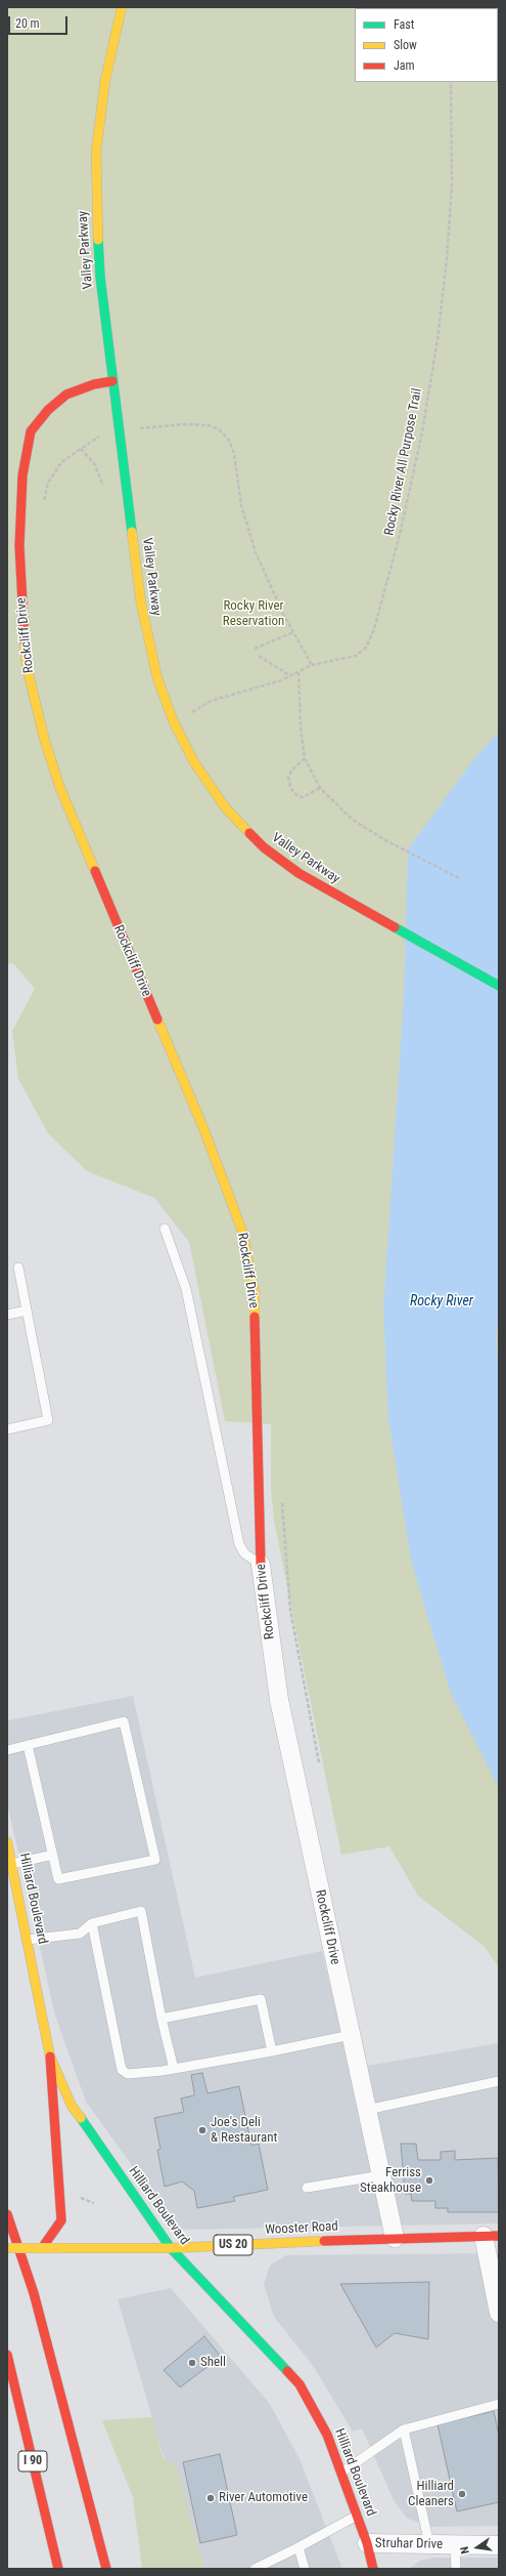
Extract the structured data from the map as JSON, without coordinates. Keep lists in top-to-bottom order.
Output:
{
  "streets": {
    "main road": [
      "Valley Parkway",
      "Rockcliff Drive",
      "Hilliard Boulevard",
      "Wooster Road",
      "US 20",
      "I 90"
    ],
    "street": ["Struhar Drive"],
    "path": ["Rocky River All Purpose Trail"]
  },
  "crossings": [
    ["Valley Parkway", "Rockcliff Drive"],
    ["Rockcliff Drive", "Wooster Road"],
    ["Hilliard Boulevard", "Wooster Road"],
    ["Hilliard Boulevard", "Struhar Drive"]
  ],
  "water": ["Rocky River"],
  "parks": ["Rocky River Reservation"],
  "places": [
    "Joe's Deli & Restaurant",
    "Ferriss Steakhouse",
    "Shell",
    "Hilliard Cleaners",
    "River Automotive"
  ],
  "legend": ["Fast", "Slow", "Jam"],
  "scale_bar": "20 m",
  "north": "left"
}
